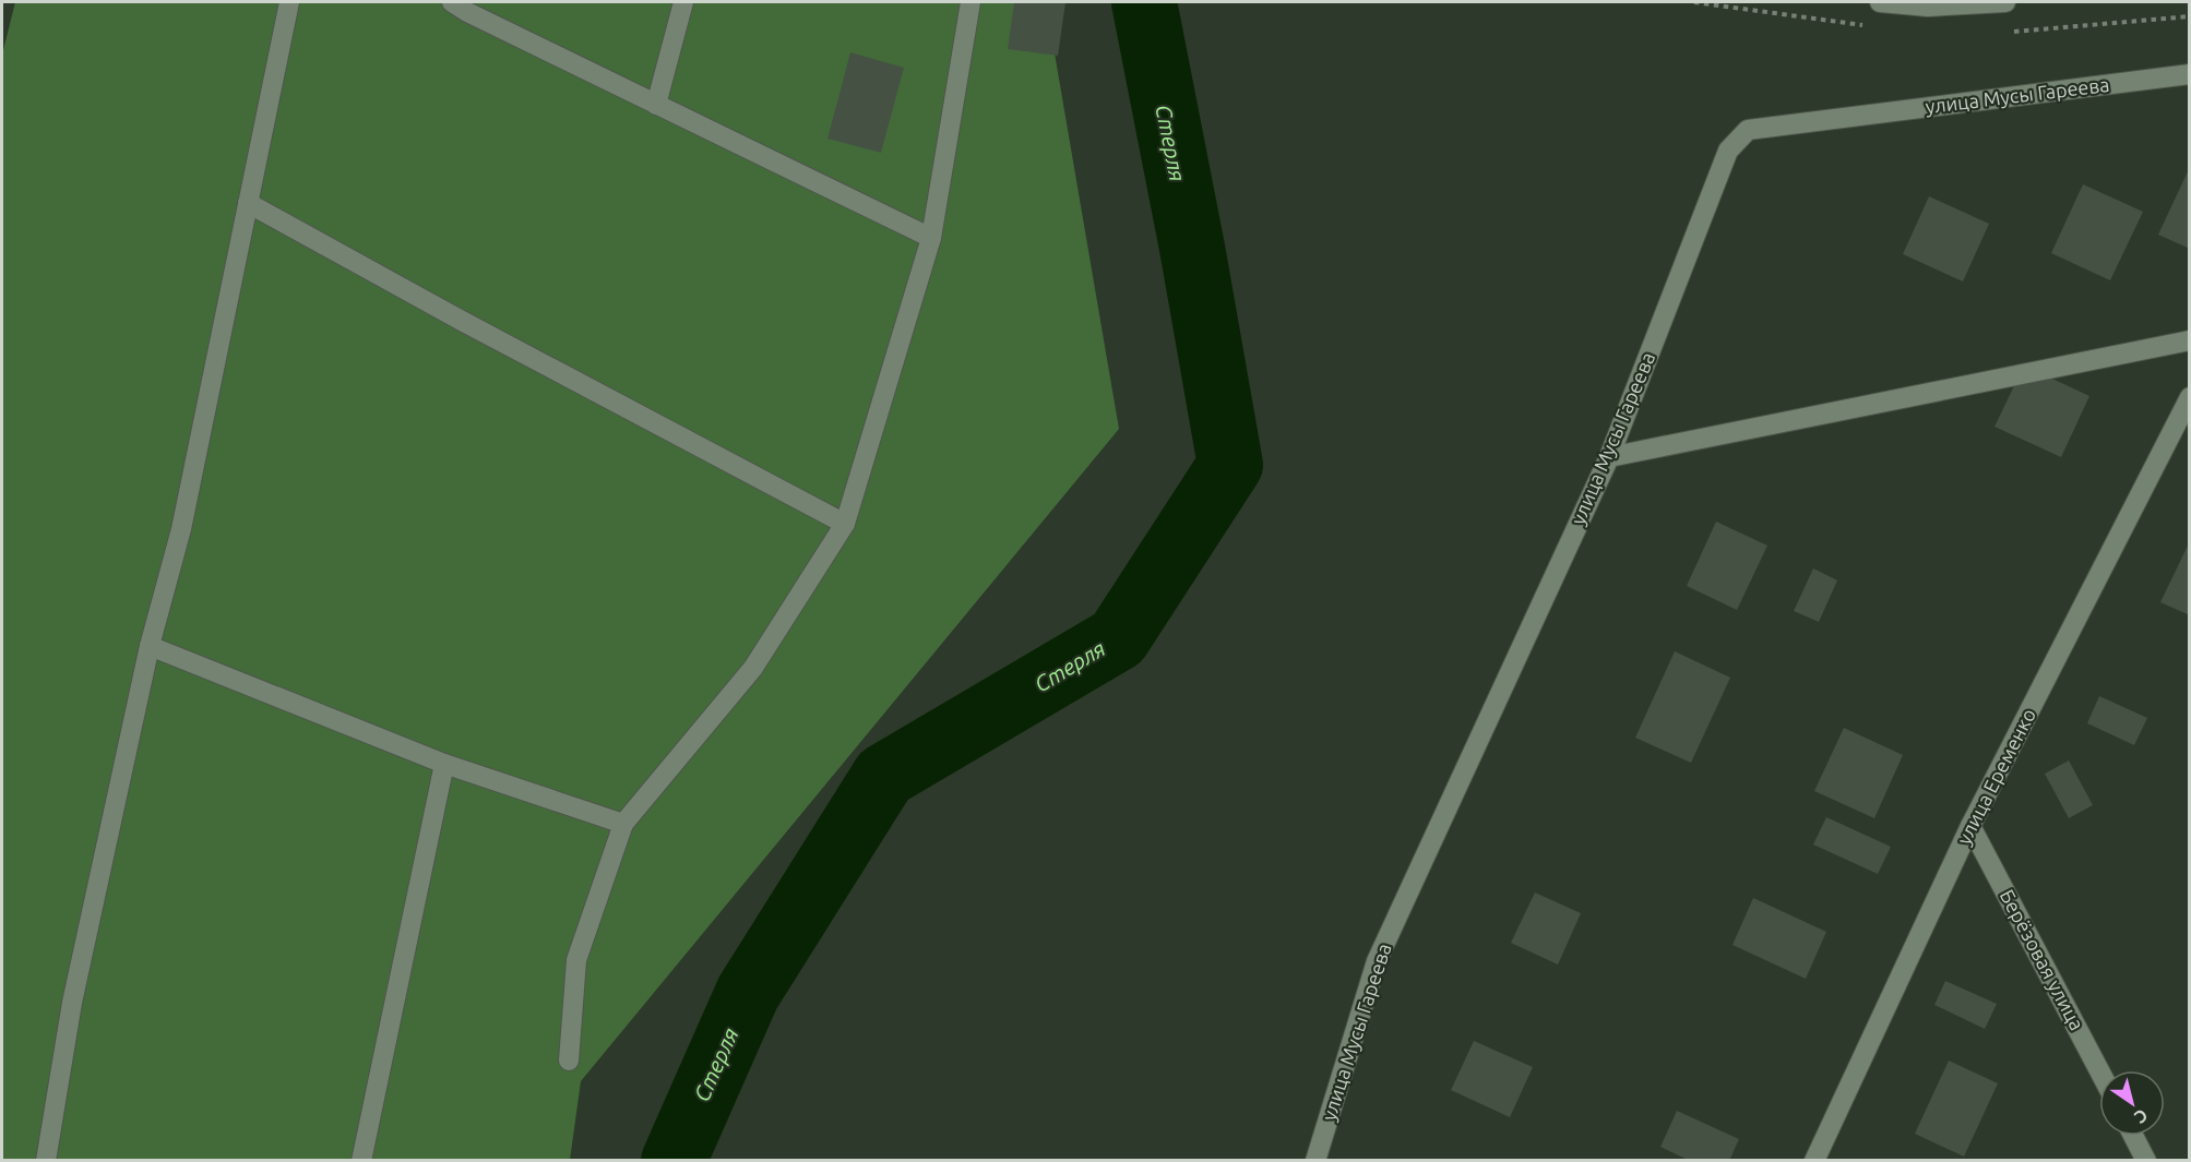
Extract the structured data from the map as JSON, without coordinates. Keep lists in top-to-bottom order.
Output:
{
  "streets": {
    "street": ["улица Мусы Гареева", "улица Еременко", "Берёзовая улица"]
  },
  "crossings": [
    ["улица Еременко", "Берёзовая улица"]
  ],
  "water": ["Стерля"],
  "north": "bottom right"
}
